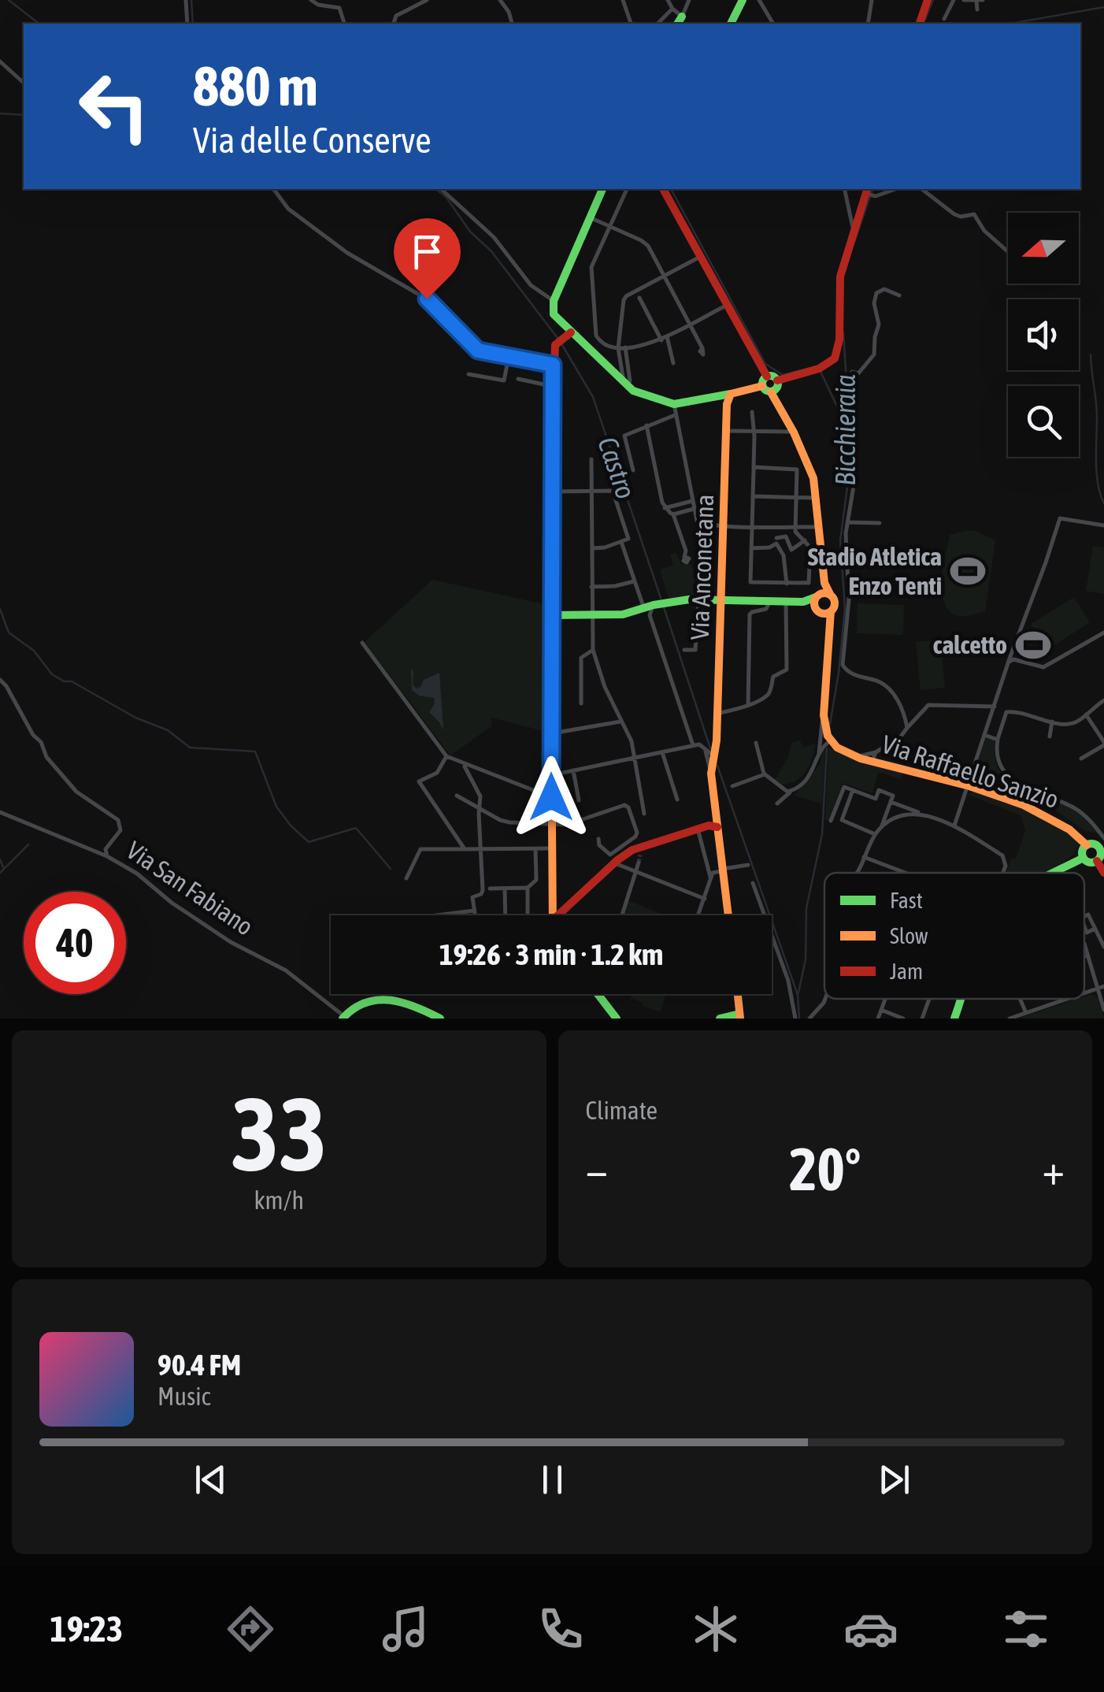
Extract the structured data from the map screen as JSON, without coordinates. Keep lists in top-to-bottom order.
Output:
{
  "streets": {
    "main road": ["Via Anconetana", "Via Raffaello Sanzio"],
    "street": ["Via San Fabiano"]
  },
  "water": ["Bicchieraia", "Castro"],
  "places": {
    "sports": ["Stadio Atletica Enzo Tenti", "calcetto"]
  },
  "legend": ["Fast", "Slow", "Jam"],
  "north": "left",
  "page": {
    "turn": ["880 m", "Via delle Conserve"],
    "limit": "40",
    "trip": "19:26 · 3 min · 1.2 km",
    "tile": [
      ["33", "km/h"],
      "Climate"
    ],
    "heat": ["−", "20°", "+"],
    "song": ["90.4 FM", "Music"],
    "tabs": "19:23"
  }
}
